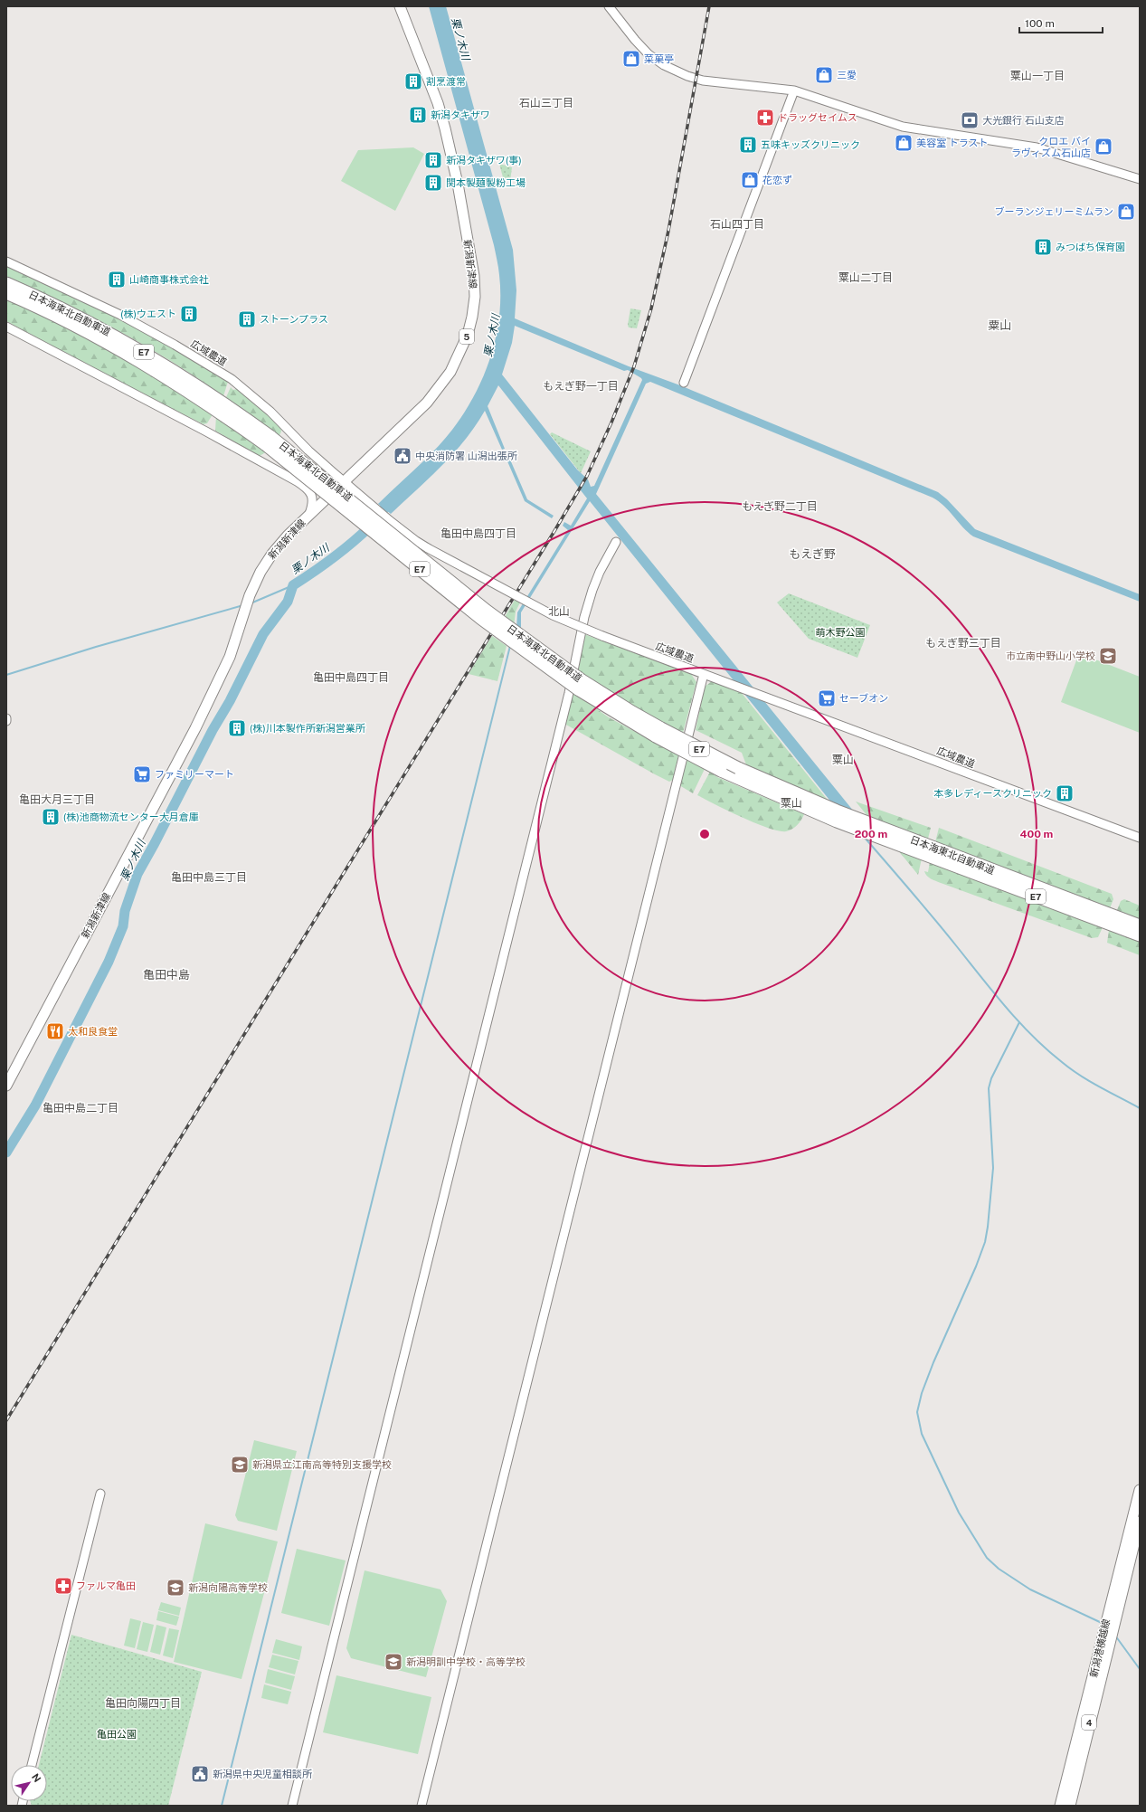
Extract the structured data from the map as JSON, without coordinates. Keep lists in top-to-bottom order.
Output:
{
  "streets": {
    "highway": ["日本海東北自動車道", "E7"],
    "main road": [
      "新潟新津線",
      "5",
      "新潟港横越線",
      "4"
    ],
    "street": ["広域農道"]
  },
  "crossings": [
    ["新潟新津線", "広域農道"]
  ],
  "districts": [
    "粟山一丁目",
    "石山三丁目",
    "石山四丁目",
    "粟山二丁目",
    "粟山",
    "もえぎ野一丁目",
    "もえぎ野二丁目",
    "亀田中島四丁目",
    "もえぎ野",
    "北山",
    "もえぎ野三丁目",
    "亀田中島四丁目",
    "粟山",
    "亀田大月三丁目",
    "粟山",
    "亀田中島三丁目",
    "亀田中島",
    "亀田中島二丁目",
    "亀田向陽四丁目"
  ],
  "water": ["栗ノ木川"],
  "parks": ["萌木野公園", "亀田公園"],
  "places": {
    "shop": [
      "菜菓亭",
      "三愛",
      "美容室 トラスト",
      "クロエ バイ ラヴィズム石山店",
      "花恋ず",
      "ブーランジェリーミムラン"
    ],
    "building": [
      "割烹渡常",
      "新潟タキザワ",
      "五味キッズクリニック",
      "新潟タキザワ(事)",
      "関本製麺製粉工場",
      "みつばち保育園",
      "山崎商事株式会社",
      "(株)ウエスト",
      "ストーンプラス",
      "(株)川本製作所新潟営業所",
      "本多レディースクリニック",
      "(株)池商物流センター大月倉庫"
    ],
    "pharmacy": ["ドラッグセイムス", "ファルマ亀田"],
    "bank": ["大光銀行 石山支店"],
    "public building": ["中央消防署 山潟出張所", "新潟県中央児童相談所"],
    "school or university": [
      "市立南中野山小学校",
      "新潟県立江南高等特別支援学校",
      "新潟向陽高等学校",
      "新潟明訓中学校・高等学校"
    ],
    "supermarket": ["セーブオン", "ファミリーマート"],
    "restaurant": ["太和良食堂"]
  },
  "scale_bar": "100 m",
  "north": "top right",
  "rings": ["200 m", "400 m"]
}
